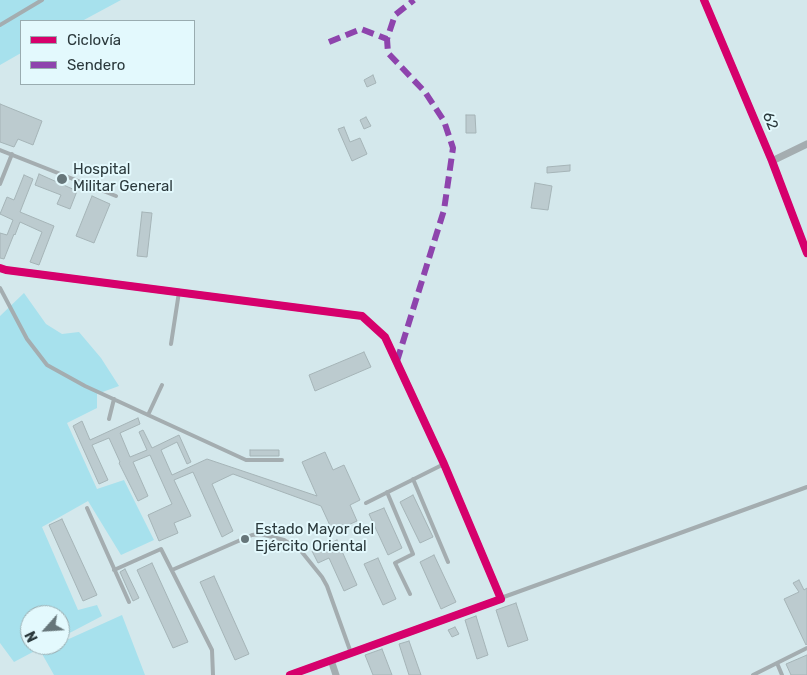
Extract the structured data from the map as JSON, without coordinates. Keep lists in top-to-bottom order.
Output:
{
  "streets": {
    "street": ["62"]
  },
  "places": ["Hospital Militar General", "Estado Mayor del Ejército Oriental"],
  "legend": ["Ciclovía", "Sendero"],
  "north": "bottom left"
}
